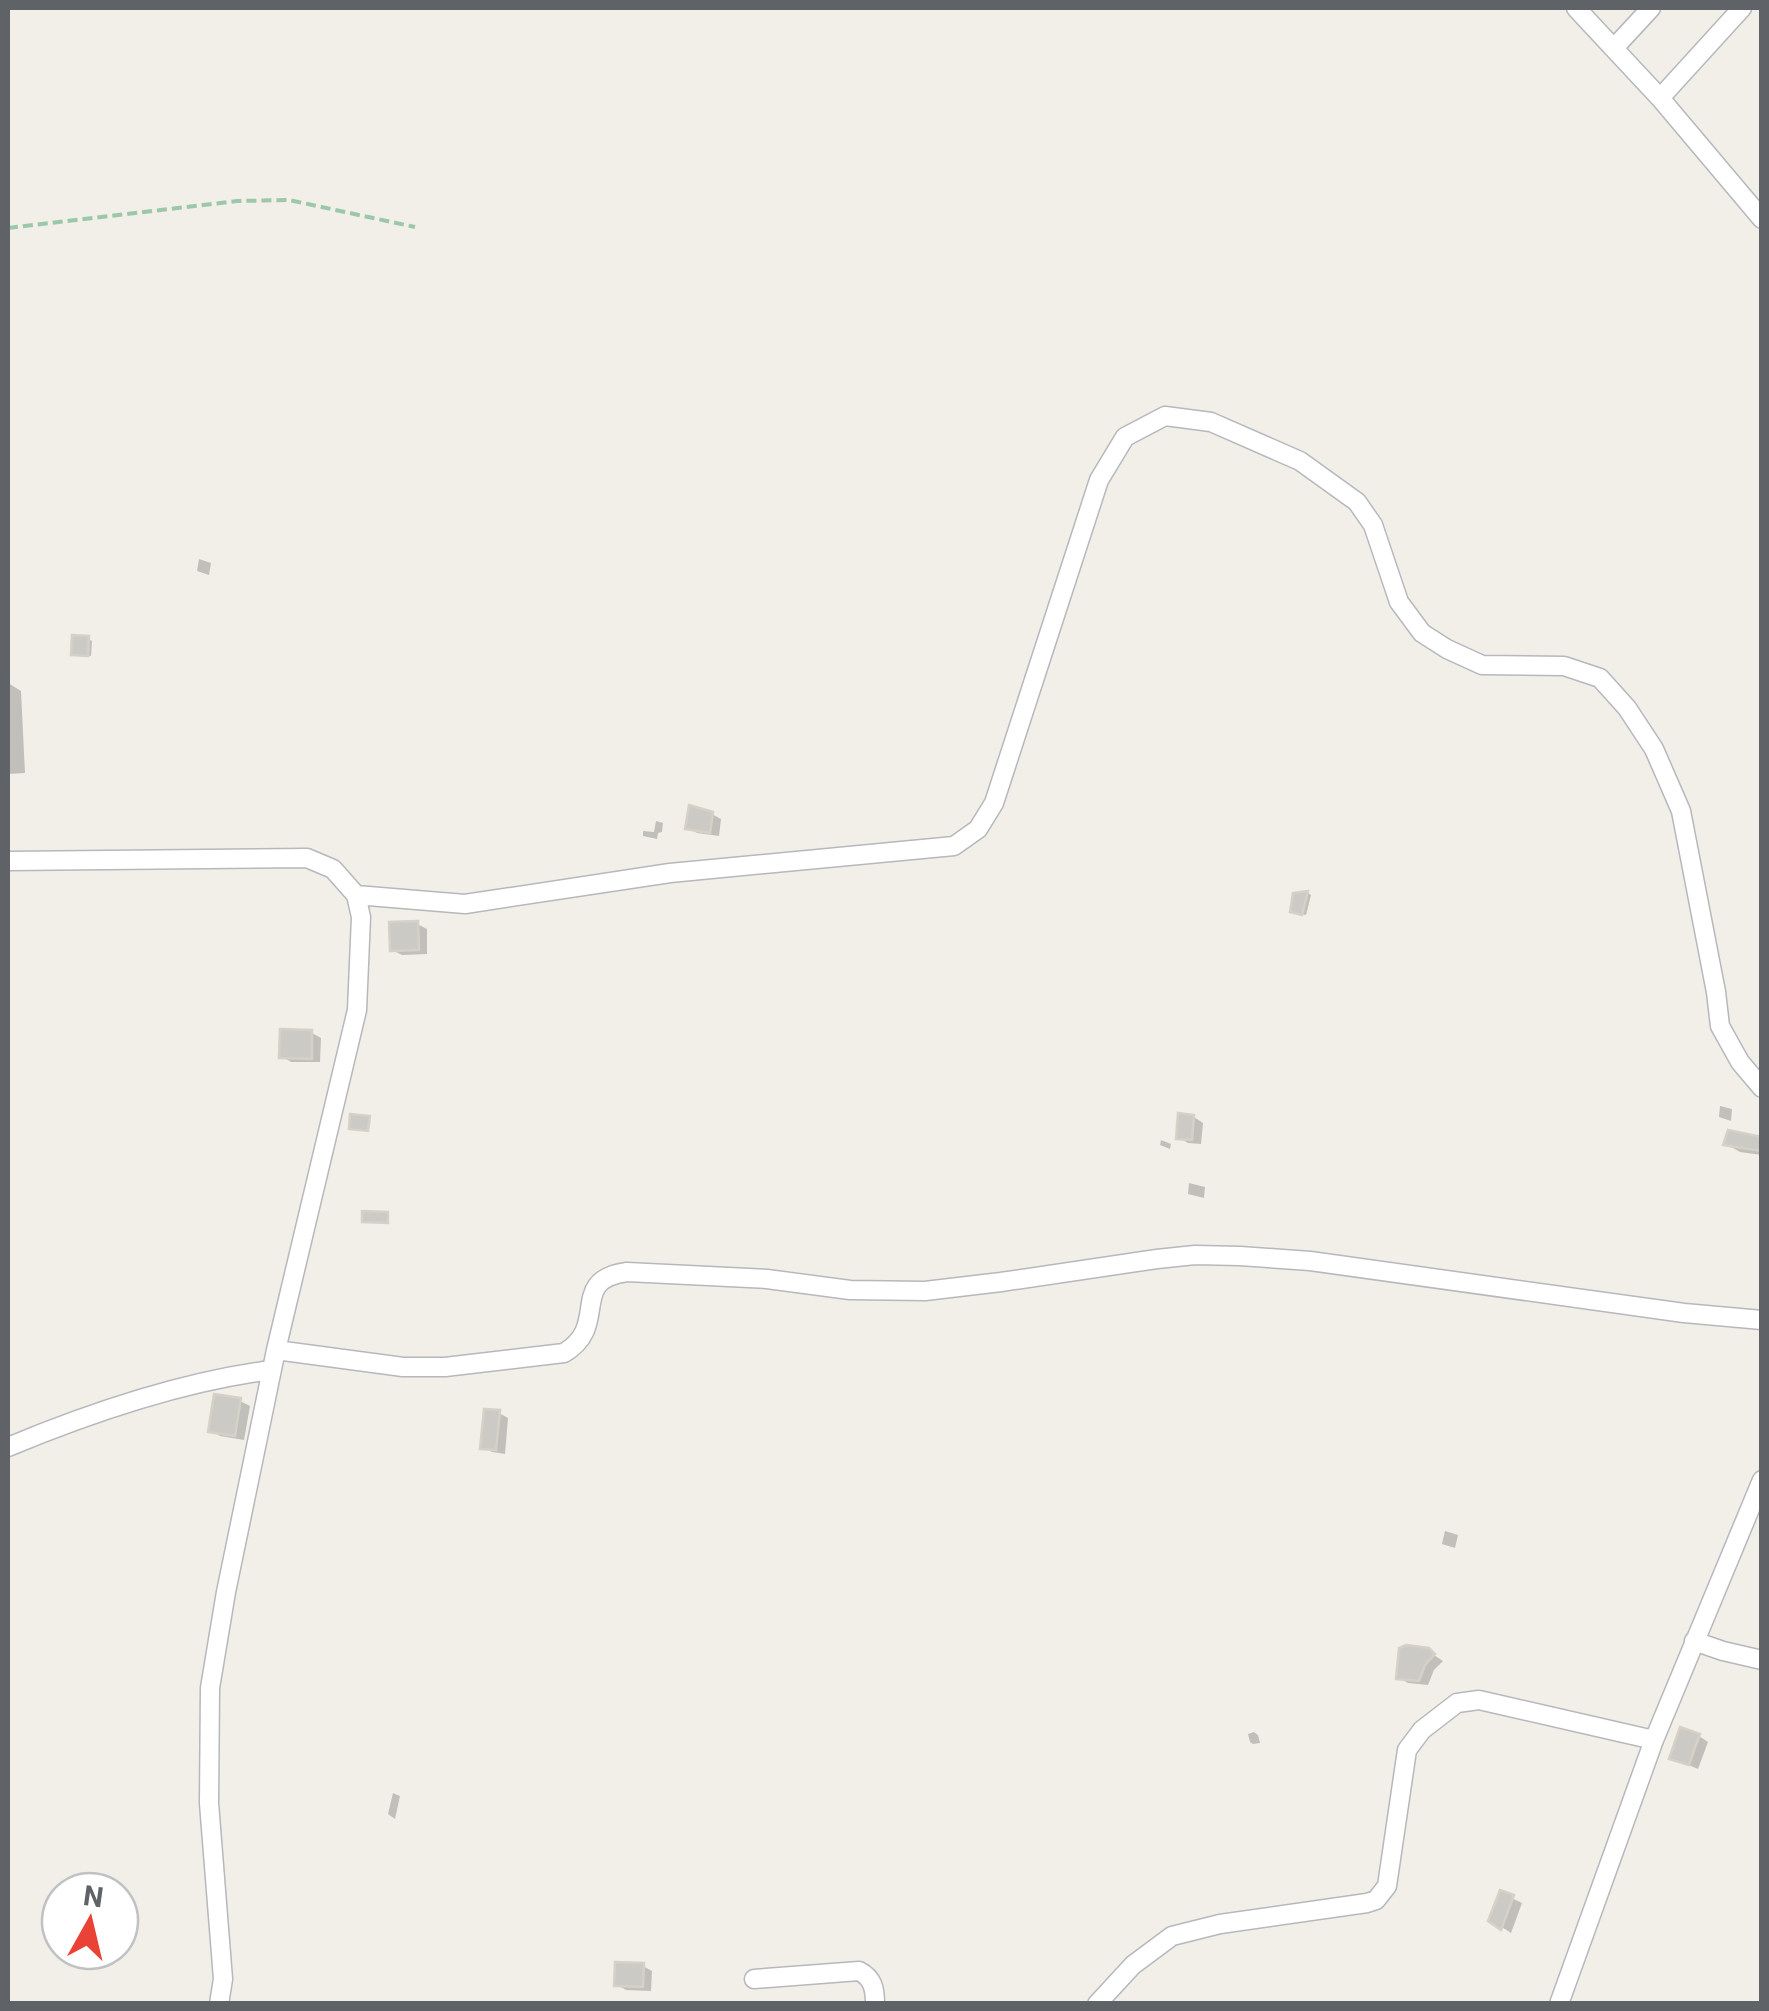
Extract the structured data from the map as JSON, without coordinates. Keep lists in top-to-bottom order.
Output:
{
  "north": "top"
}
